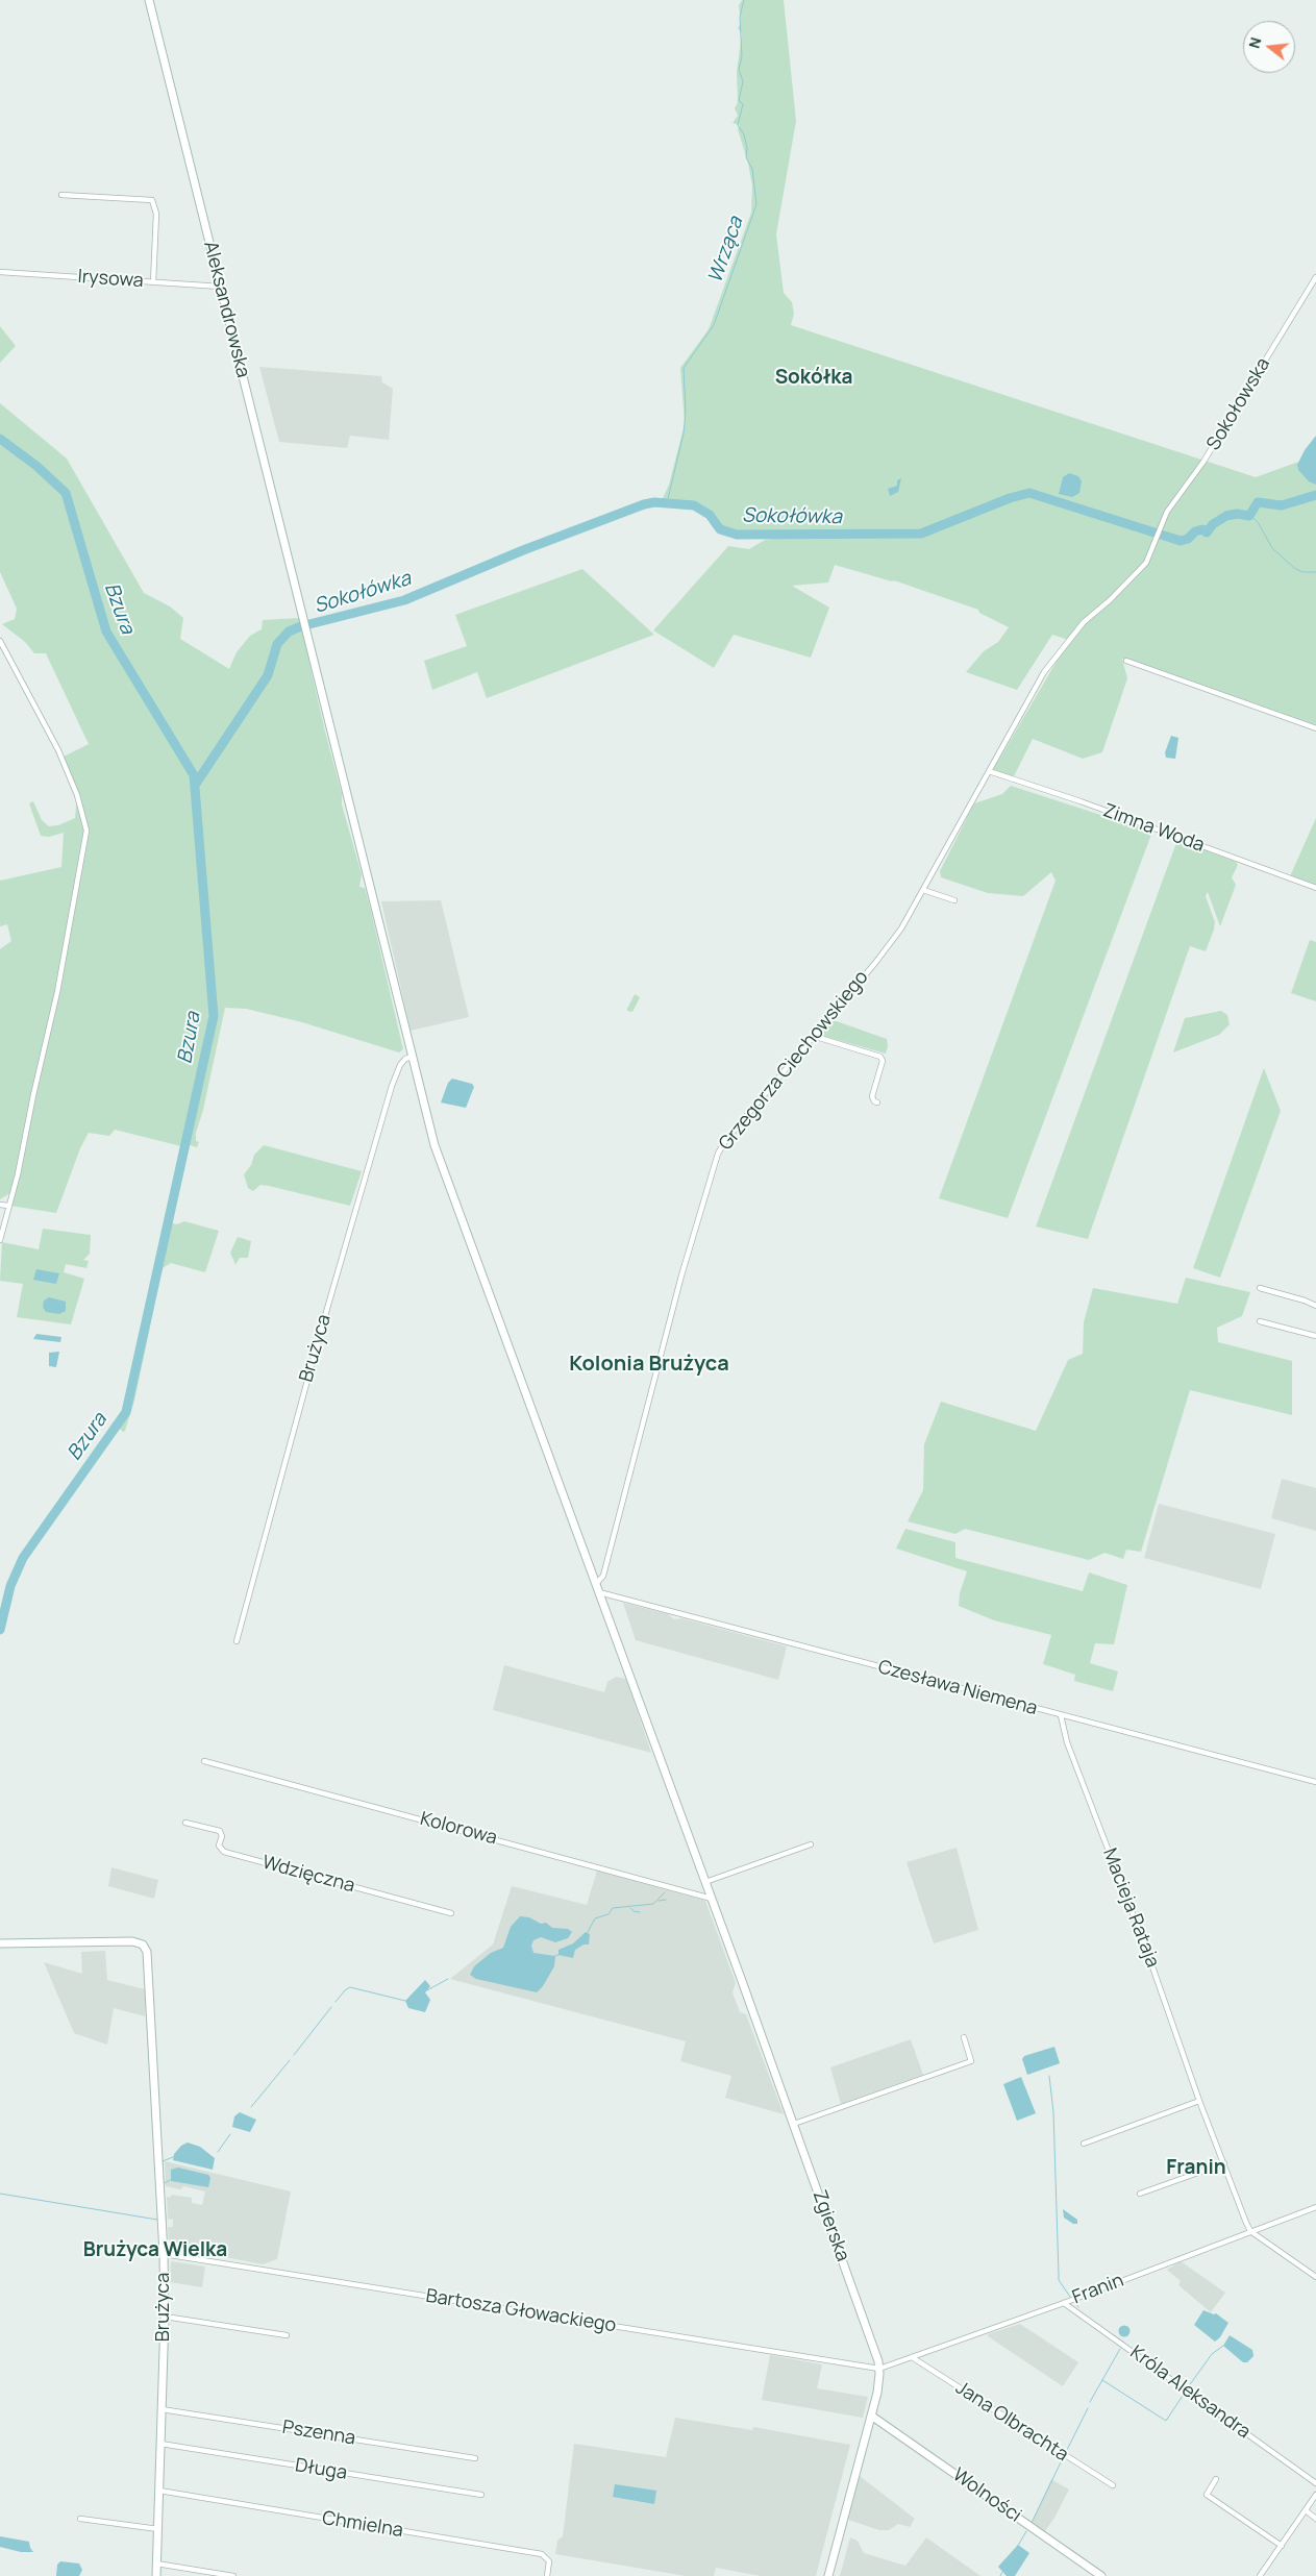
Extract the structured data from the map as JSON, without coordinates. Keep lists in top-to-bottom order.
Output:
{
  "streets": {
    "main road": [
      "Aleksandrowska",
      "Brużyca",
      "Zgierska",
      "Wolności"
    ],
    "street": [
      "Irysowa",
      "Sokołowska",
      "Zimna Woda",
      "Grzegorza Ciechowskiego",
      "Czesława Niemena",
      "Kolorowa",
      "Wdzięczna",
      "Macieja Rataja",
      "Franin",
      "Bartosza Głowackiego",
      "Króla Aleksandra",
      "Jana Olbrachta",
      "Pszenna",
      "Długa",
      "Chmielna"
    ]
  },
  "crossings": [
    ["Irysowa", "Aleksandrowska"],
    ["Aleksandrowska", "Brużyca"],
    ["Aleksandrowska", "Zgierska"],
    ["Sokołowska", "Zimna Woda"],
    ["Sokołowska", "Grzegorza Ciechowskiego"],
    ["Zimna Woda", "Grzegorza Ciechowskiego"],
    ["Grzegorza Ciechowskiego", "Zgierska"],
    ["Brużyca", "Zgierska"],
    ["Brużyca", "Bartosza Głowackiego"],
    ["Brużyca", "Pszenna"],
    ["Brużyca", "Długa"],
    ["Brużyca", "Chmielna"],
    ["Czesława Niemena", "Macieja Rataja"],
    ["Czesława Niemena", "Zgierska"],
    ["Kolorowa", "Zgierska"],
    ["Macieja Rataja", "Franin"],
    ["Zgierska", "Franin"],
    ["Zgierska", "Bartosza Głowackiego"],
    ["Zgierska", "Wolności"],
    ["Franin", "Bartosza Głowackiego"],
    ["Franin", "Króla Aleksandra"],
    ["Franin", "Jana Olbrachta"]
  ],
  "districts": [
    "Sokółka",
    "Kolonia Brużyca",
    "Franin",
    "Brużyca Wielka"
  ],
  "water": ["Wrząca", "Sokołówka", "Bzura"],
  "north": "left"
}
